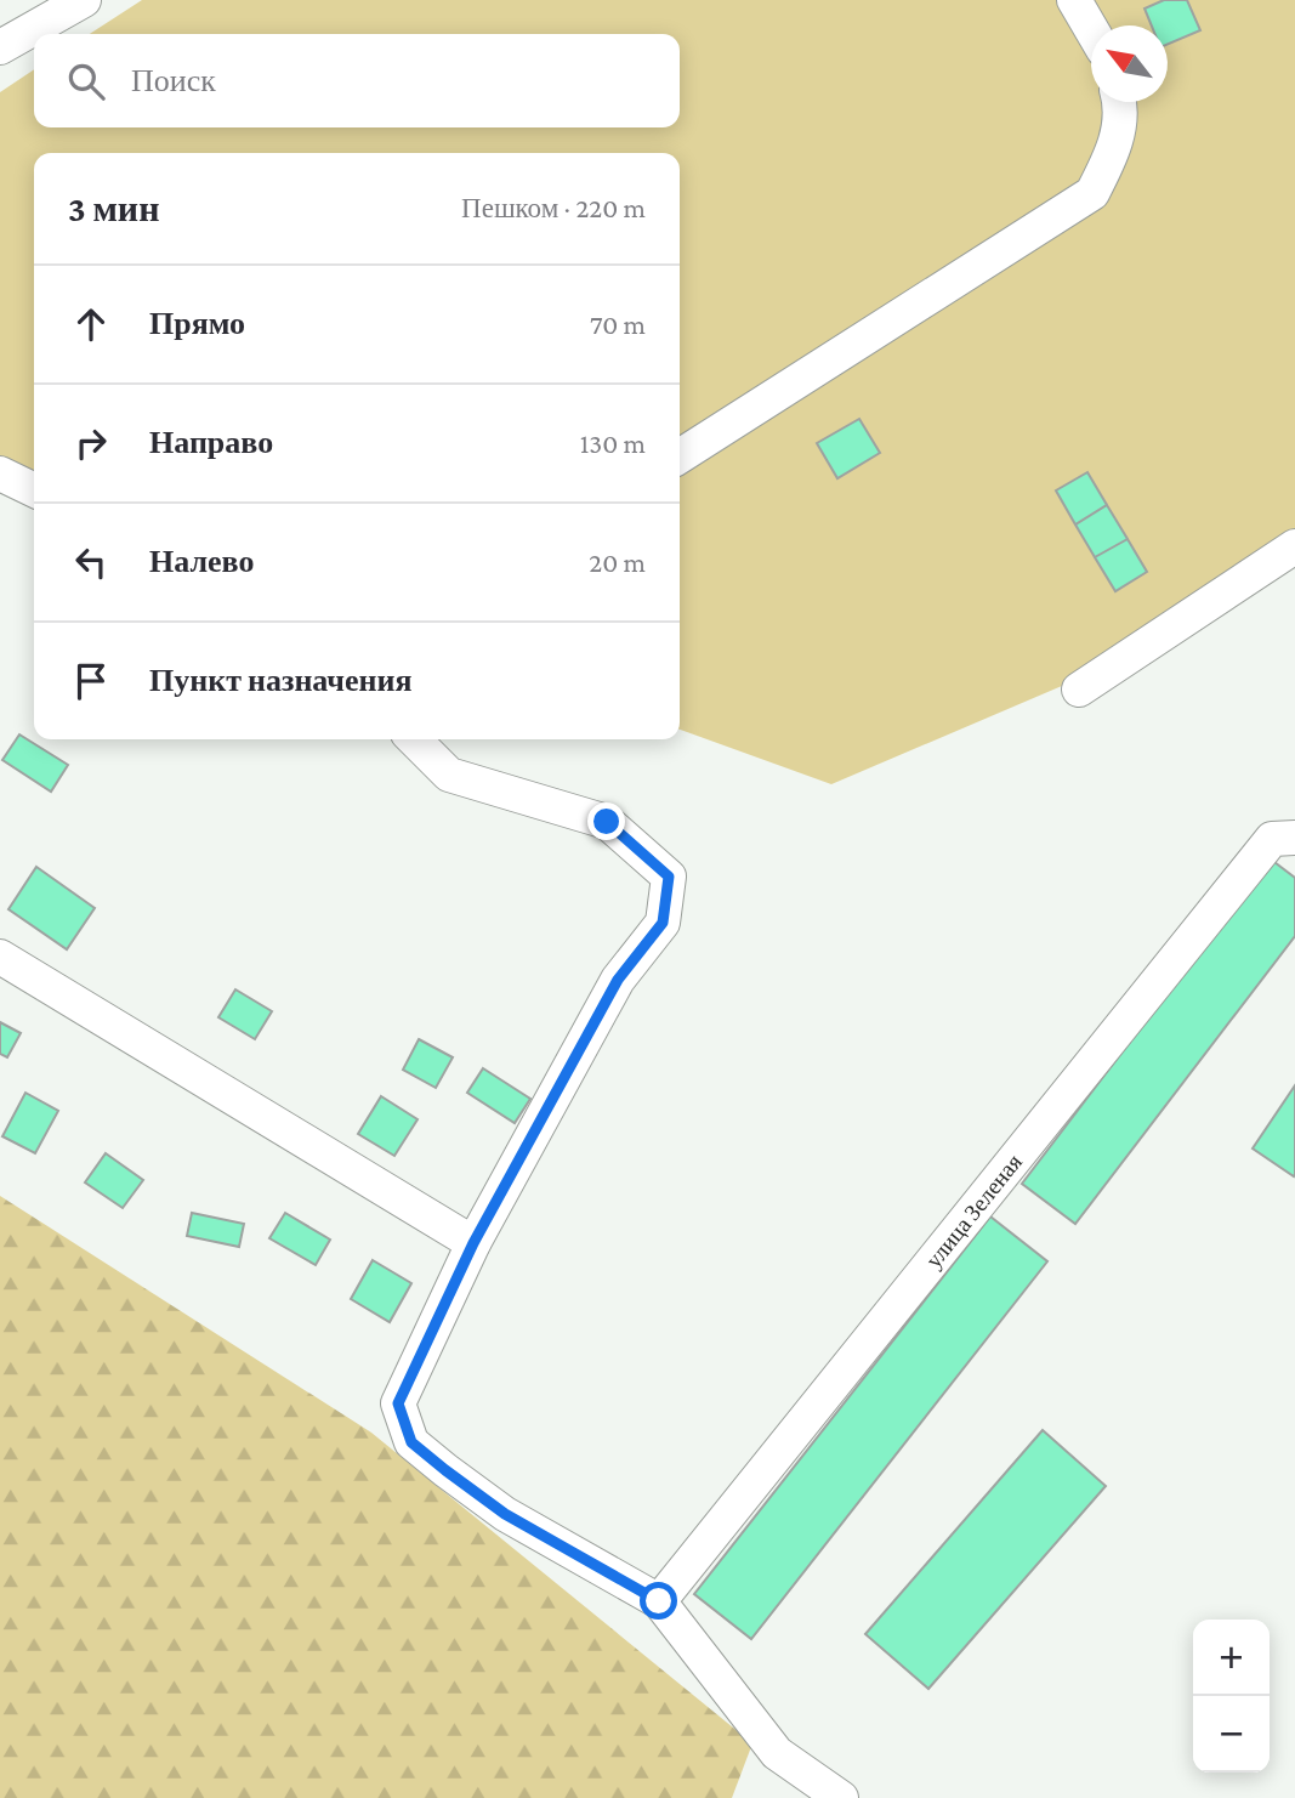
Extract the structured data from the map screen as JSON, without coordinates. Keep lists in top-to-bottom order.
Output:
{
  "streets": {
    "street": ["улица Зеленая"]
  },
  "north": "top left",
  "page": {
    "search": "Поиск",
    "heading": ["3 мин", "Пешком · 220 m"],
    "list": [
      ["Прямо", "70 m"],
      ["Направо", "130 m"],
      ["Налево", "20 m"],
      "Пункт назначения"
    ],
    "map_buttons": ["+", "−"]
  }
}
